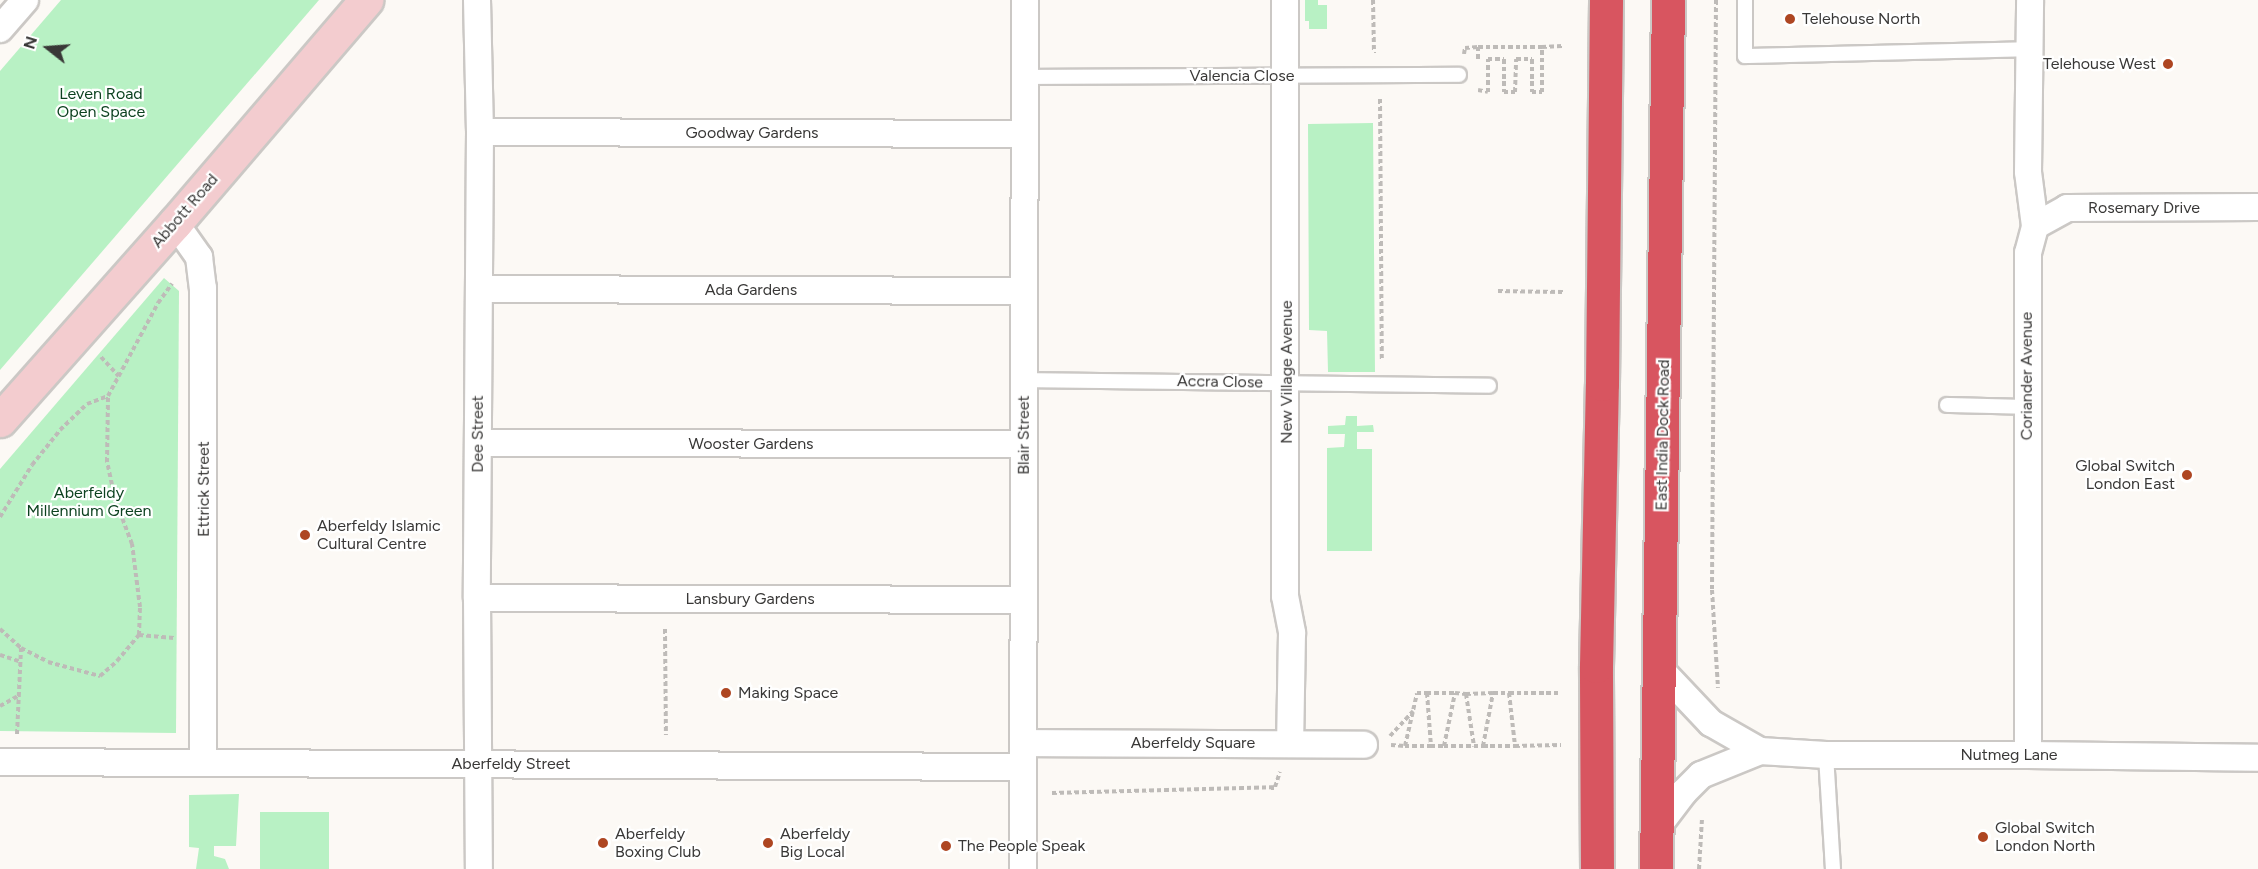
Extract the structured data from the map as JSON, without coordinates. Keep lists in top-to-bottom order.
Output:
{
  "streets": {
    "highway": ["East India Dock Road"],
    "main road": ["Abbott Road"],
    "street": [
      "Goodway Gardens",
      "Rosemary Drive",
      "Ada Gardens",
      "New Village Avenue",
      "Coriander Avenue",
      "Dee Street",
      "Blair Street",
      "Wooster Gardens",
      "Ettrick Street",
      "Lansbury Gardens",
      "Aberfeldy Square",
      "Nutmeg Lane",
      "Aberfeldy Street"
    ],
    "lane": ["Valencia Close", "Accra Close"]
  },
  "crossings": [
    ["Valencia Close", "New Village Avenue"],
    ["Valencia Close", "Blair Street"],
    ["Goodway Gardens", "Dee Street"],
    ["Goodway Gardens", "Blair Street"],
    ["Rosemary Drive", "Coriander Avenue"],
    ["Abbott Road", "Ettrick Street"],
    ["Ada Gardens", "Dee Street"],
    ["Ada Gardens", "Blair Street"],
    ["New Village Avenue", "Accra Close"],
    ["New Village Avenue", "Aberfeldy Square"],
    ["Coriander Avenue", "Nutmeg Lane"],
    ["Accra Close", "Blair Street"],
    ["Dee Street", "Wooster Gardens"],
    ["Dee Street", "Lansbury Gardens"],
    ["Dee Street", "Aberfeldy Street"],
    ["Blair Street", "Wooster Gardens"],
    ["Blair Street", "Lansbury Gardens"],
    ["Blair Street", "Aberfeldy Square"],
    ["Blair Street", "Aberfeldy Street"],
    ["East India Dock Road", "Nutmeg Lane"],
    ["Ettrick Street", "Aberfeldy Street"],
    ["Aberfeldy Square", "Aberfeldy Street"]
  ],
  "parks": ["Leven Road Open Space", "Aberfeldy Millennium Green"],
  "places": [
    "Telehouse North",
    "Telehouse West",
    "Global Switch London East",
    "Aberfeldy Islamic Cultural Centre",
    "Making Space",
    "Global Switch London North",
    "Aberfeldy Boxing Club",
    "Aberfeldy Big Local",
    "The People Speak"
  ],
  "north": "left"
}
